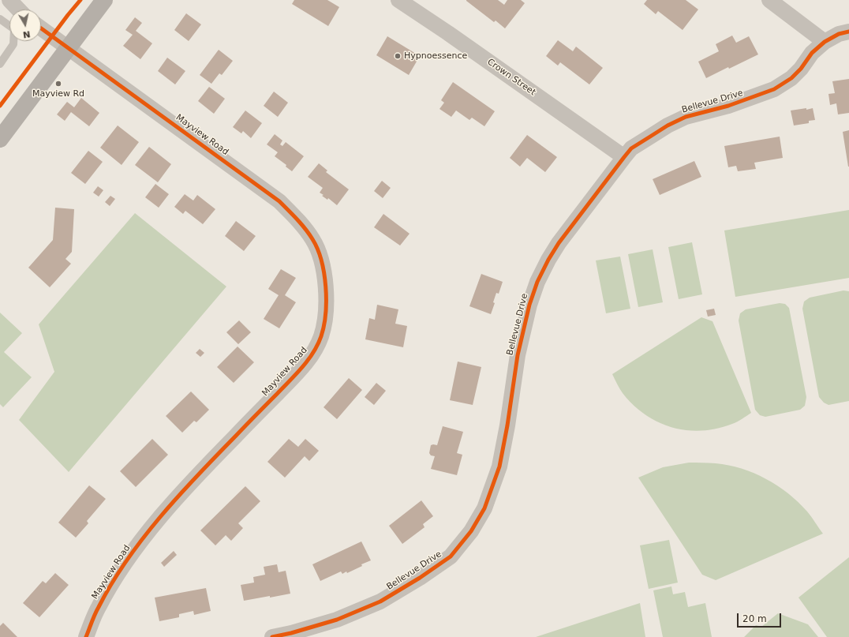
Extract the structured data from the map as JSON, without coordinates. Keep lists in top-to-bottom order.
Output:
{
  "streets": {
    "street": ["Crown Street", "Bellevue Drive", "Mayview Road"]
  },
  "crossings": [
    ["Crown Street", "Bellevue Drive"]
  ],
  "places": ["Hypnoessence", "Mayview Rd"],
  "scale_bar": "20 m",
  "north": "bottom"
}
